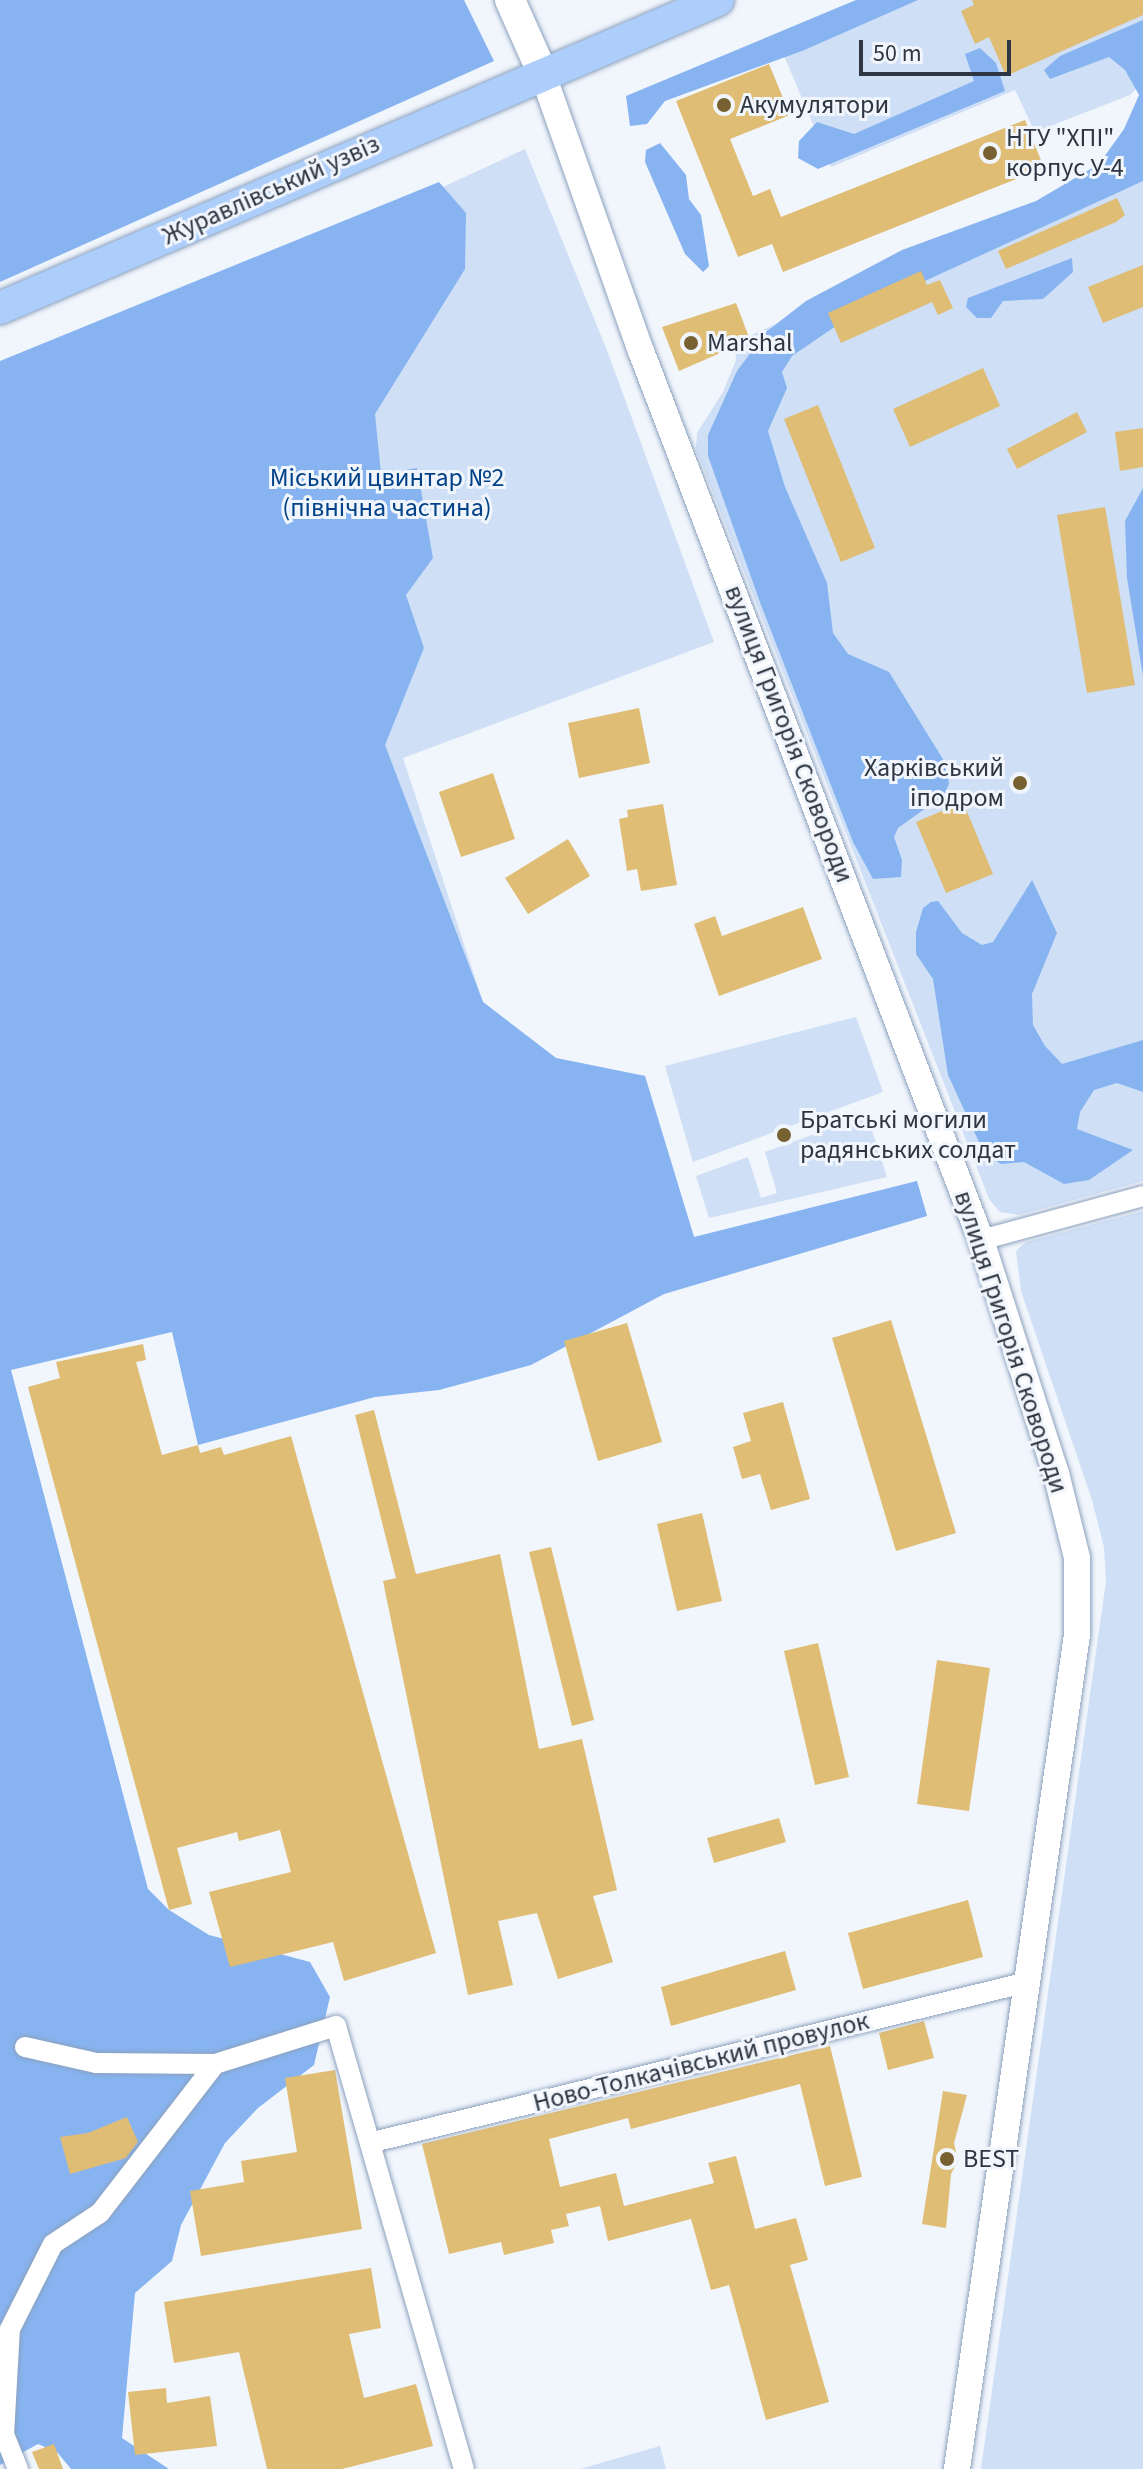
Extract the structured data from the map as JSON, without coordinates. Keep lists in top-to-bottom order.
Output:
{
  "streets": {
    "main road": ["Журавлівський узвіз", "вулиця Григорія Сковороди"],
    "street": ["Ново-Толкачівський провулок"]
  },
  "crossings": [
    ["Журавлівський узвіз", "вулиця Григорія Сковороди"],
    ["вулиця Григорія Сковороди", "Ново-Толкачівський провулок"]
  ],
  "parks": ["Міський цвинтар №2 (північна частина)"],
  "places": [
    "Акумулятори",
    "НТУ \"ХПІ\" корпус У-4",
    "Marshal",
    "Харківський іподром",
    "Братські могили радянських солдат",
    "BEST"
  ],
  "scale_bar": "50 m"
}
